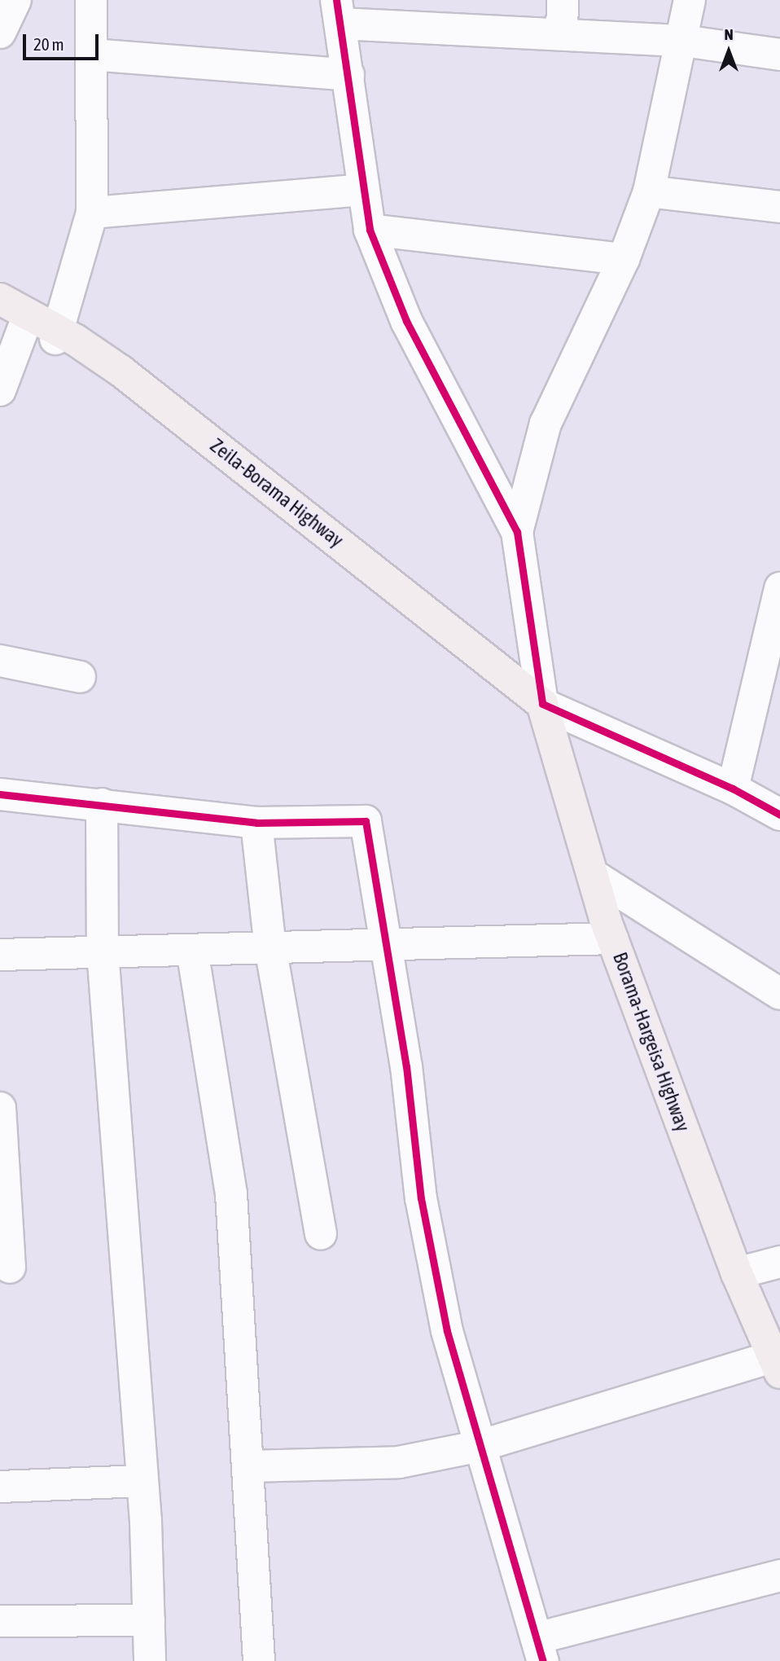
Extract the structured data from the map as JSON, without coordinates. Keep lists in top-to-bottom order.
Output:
{
  "streets": {
    "highway": ["Zeila-Borama Highway", "Borama-Hargeisa Highway"]
  },
  "crossings": [
    ["Zeila-Borama Highway", "Borama-Hargeisa Highway"]
  ],
  "scale_bar": "20 m",
  "north": "top"
}
